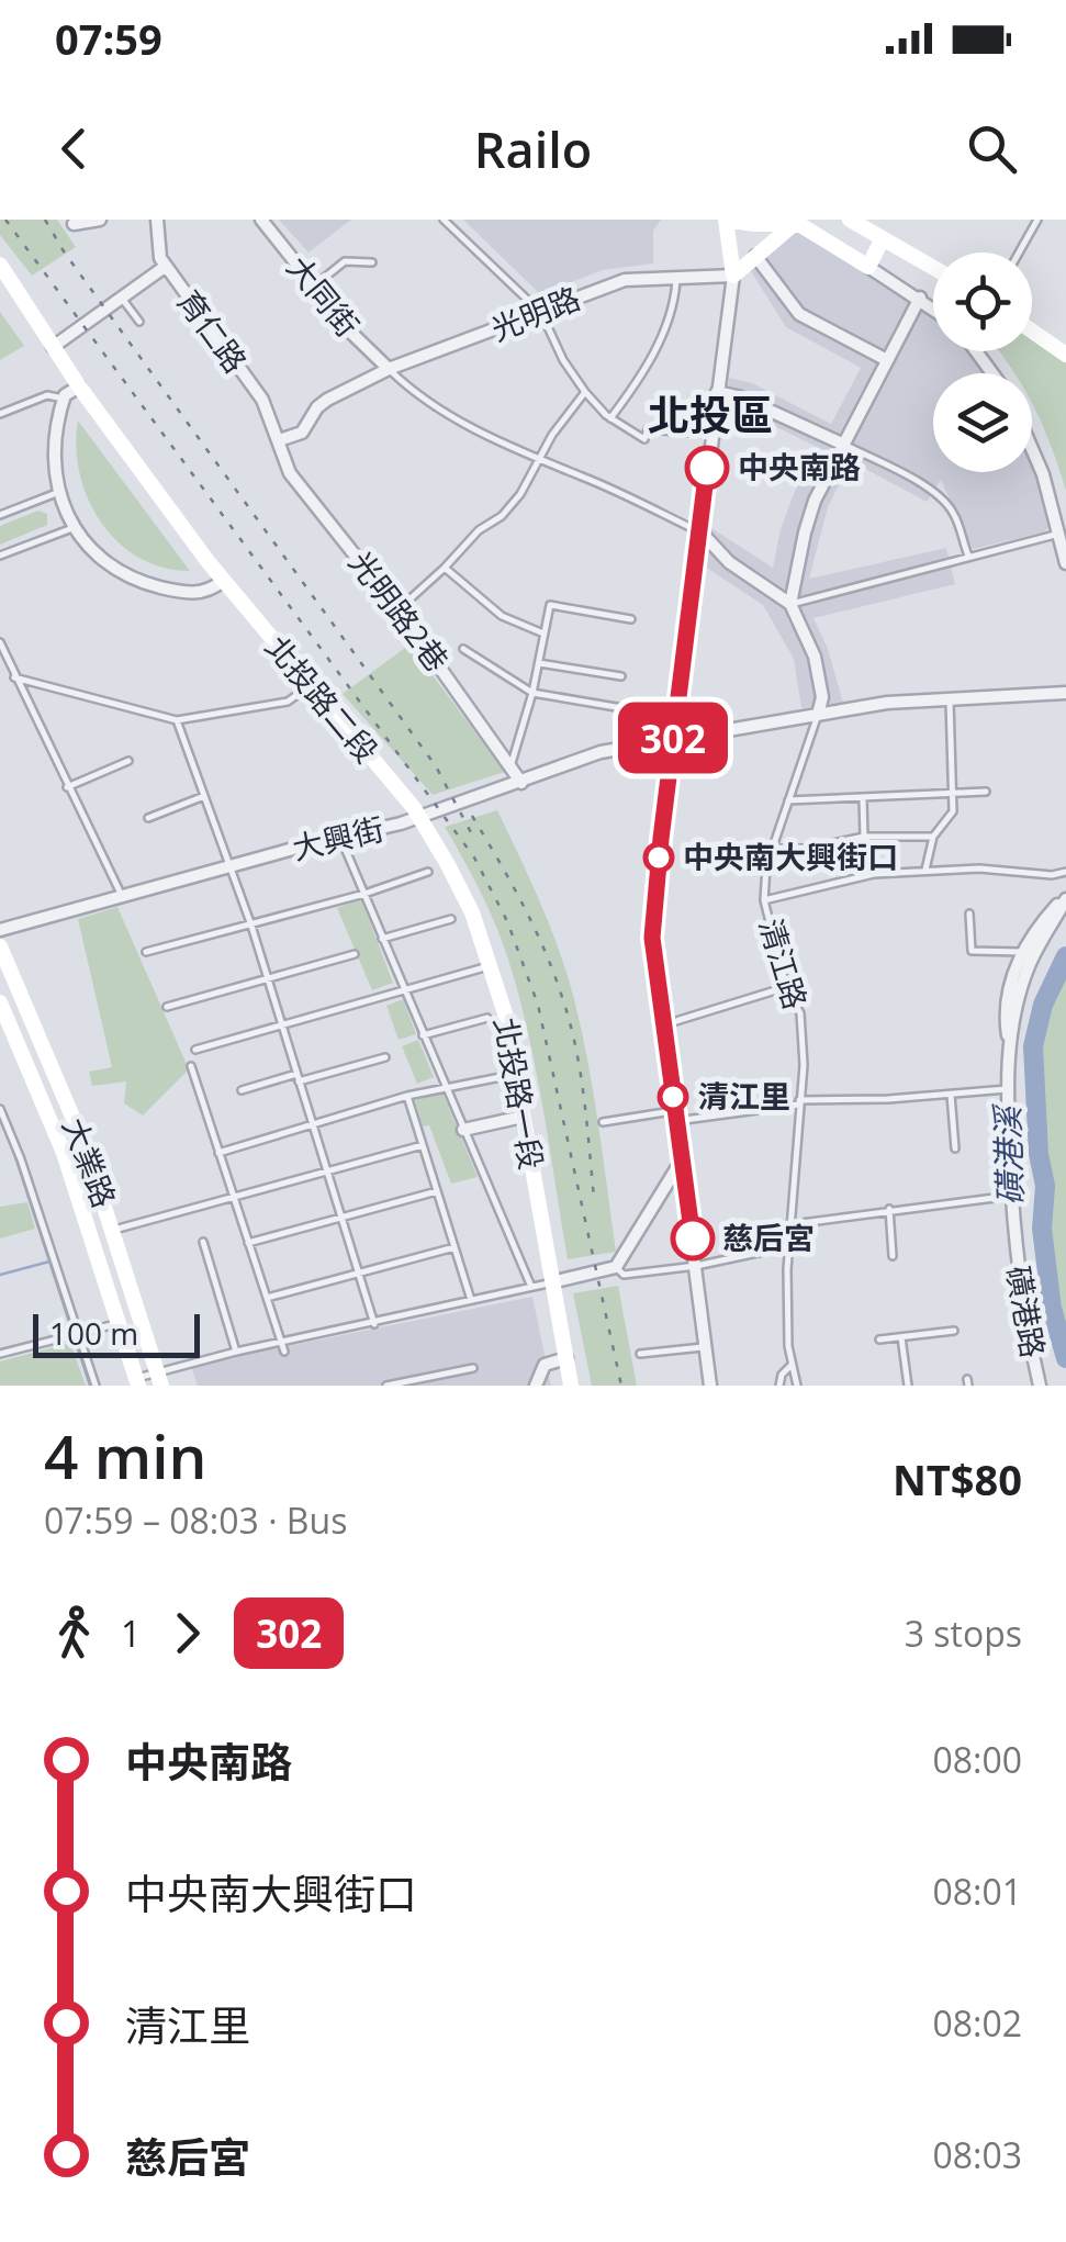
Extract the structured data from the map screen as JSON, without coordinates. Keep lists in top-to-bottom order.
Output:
{
  "streets": {
    "street": [
      "大同街",
      "光明路",
      "育仁路",
      "光明路2巷",
      "北投路二段",
      "大興街",
      "清江路",
      "北投路一段",
      "大業路",
      "磺港路"
    ]
  },
  "crossings": [
    ["大同街", "光明路"],
    ["光明路", "育仁路"],
    ["光明路", "光明路2巷"],
    ["育仁路", "光明路2巷"],
    ["光明路2巷", "大興街"],
    ["北投路二段", "大興街"],
    ["北投路二段", "北投路一段"],
    ["大興街", "清江路"],
    ["大興街", "北投路一段"]
  ],
  "districts": ["北投區"],
  "water": ["磺港溪"],
  "places": [
    "中央南路",
    "中央南大興街口",
    "清江里",
    "慈后宮"
  ],
  "lines": ["bus line 302"],
  "scale_bar": "100 m",
  "page": {
    "status": "07:59",
    "header": "Railo",
    "on_map": "302",
    "scale": "100 m",
    "heading": ["4 min", "07:59 – 08:03 · Bus", "NT$80"],
    "legs": ["1", "302", "3 stops"],
    "list": [
      {
        "name": "中央南路",
        "value": "08:00"
      },
      {
        "name": "中央南大興街口",
        "value": "08:01"
      },
      {
        "name": "清江里",
        "value": "08:02"
      },
      {
        "name": "慈后宮",
        "value": "08:03"
      }
    ]
  }
}
